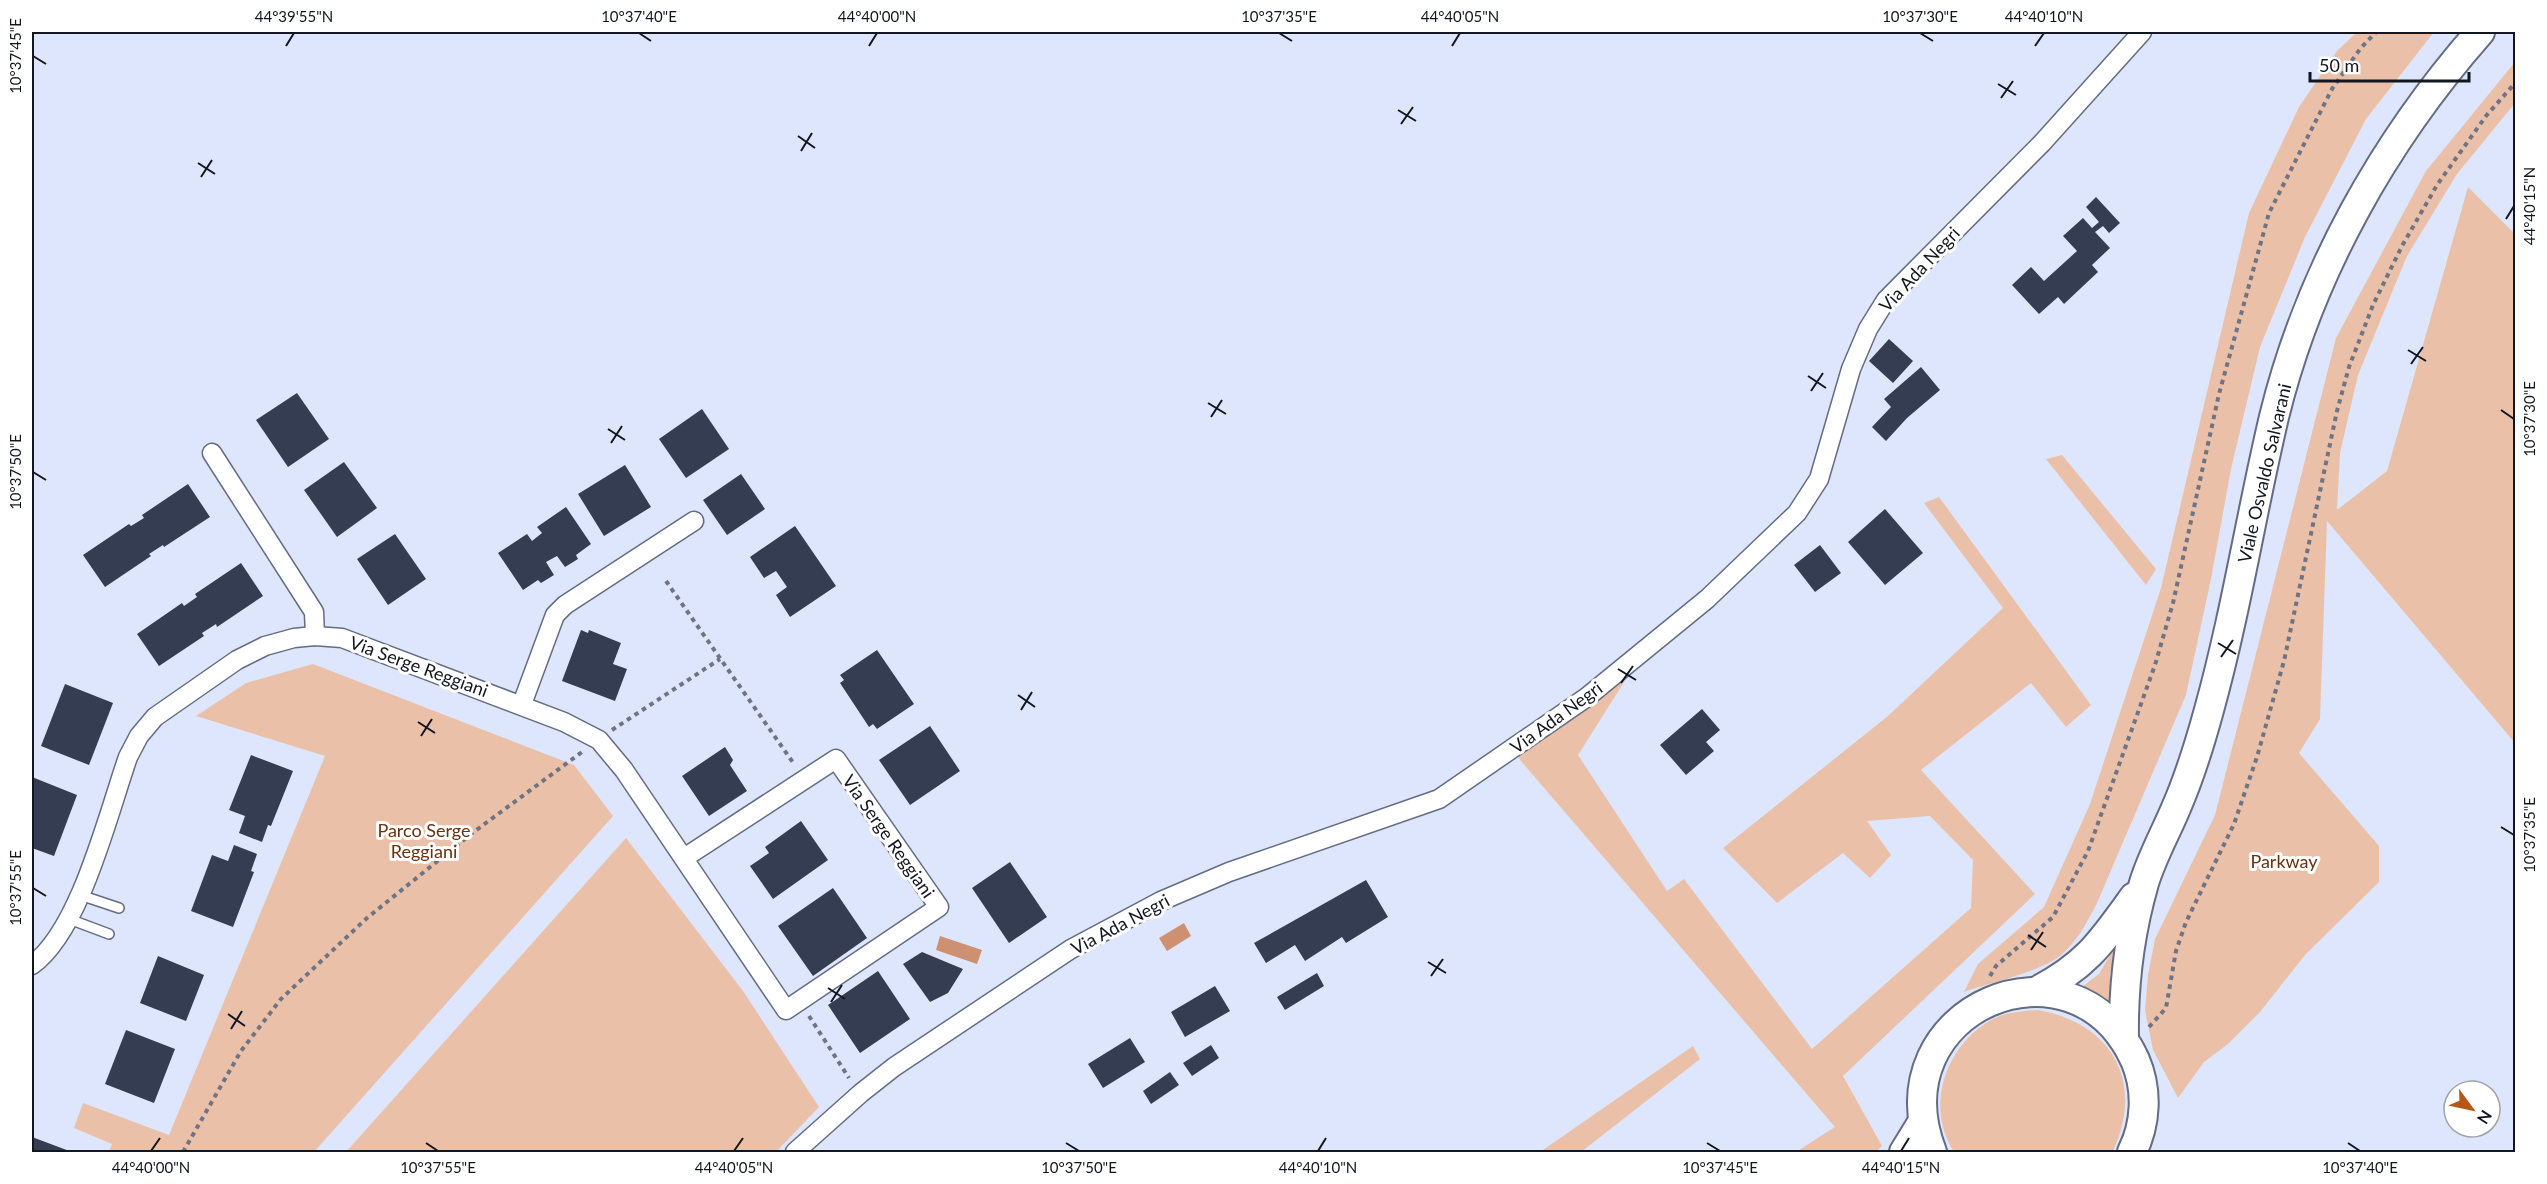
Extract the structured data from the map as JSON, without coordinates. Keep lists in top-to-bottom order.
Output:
{
  "streets": {
    "main road": ["Viale Osvaldo Salvarani"],
    "street": ["Via Ada Negri", "Via Serge Reggiani"]
  },
  "parks": ["Parco Serge Reggiani", "Parkway"],
  "scale_bar": "50 m",
  "north": "bottom right",
  "coordinates": [
    "44°39'55\"N",
    "10°37'40\"E",
    "44°40'00\"N",
    "10°37'35\"E",
    "44°40'05\"N",
    "10°37'30\"E",
    "44°40'10\"N",
    "10°37'45\"E",
    "44°40'15\"N",
    "10°37'50\"E",
    "10°37'55\"E"
  ]
}
